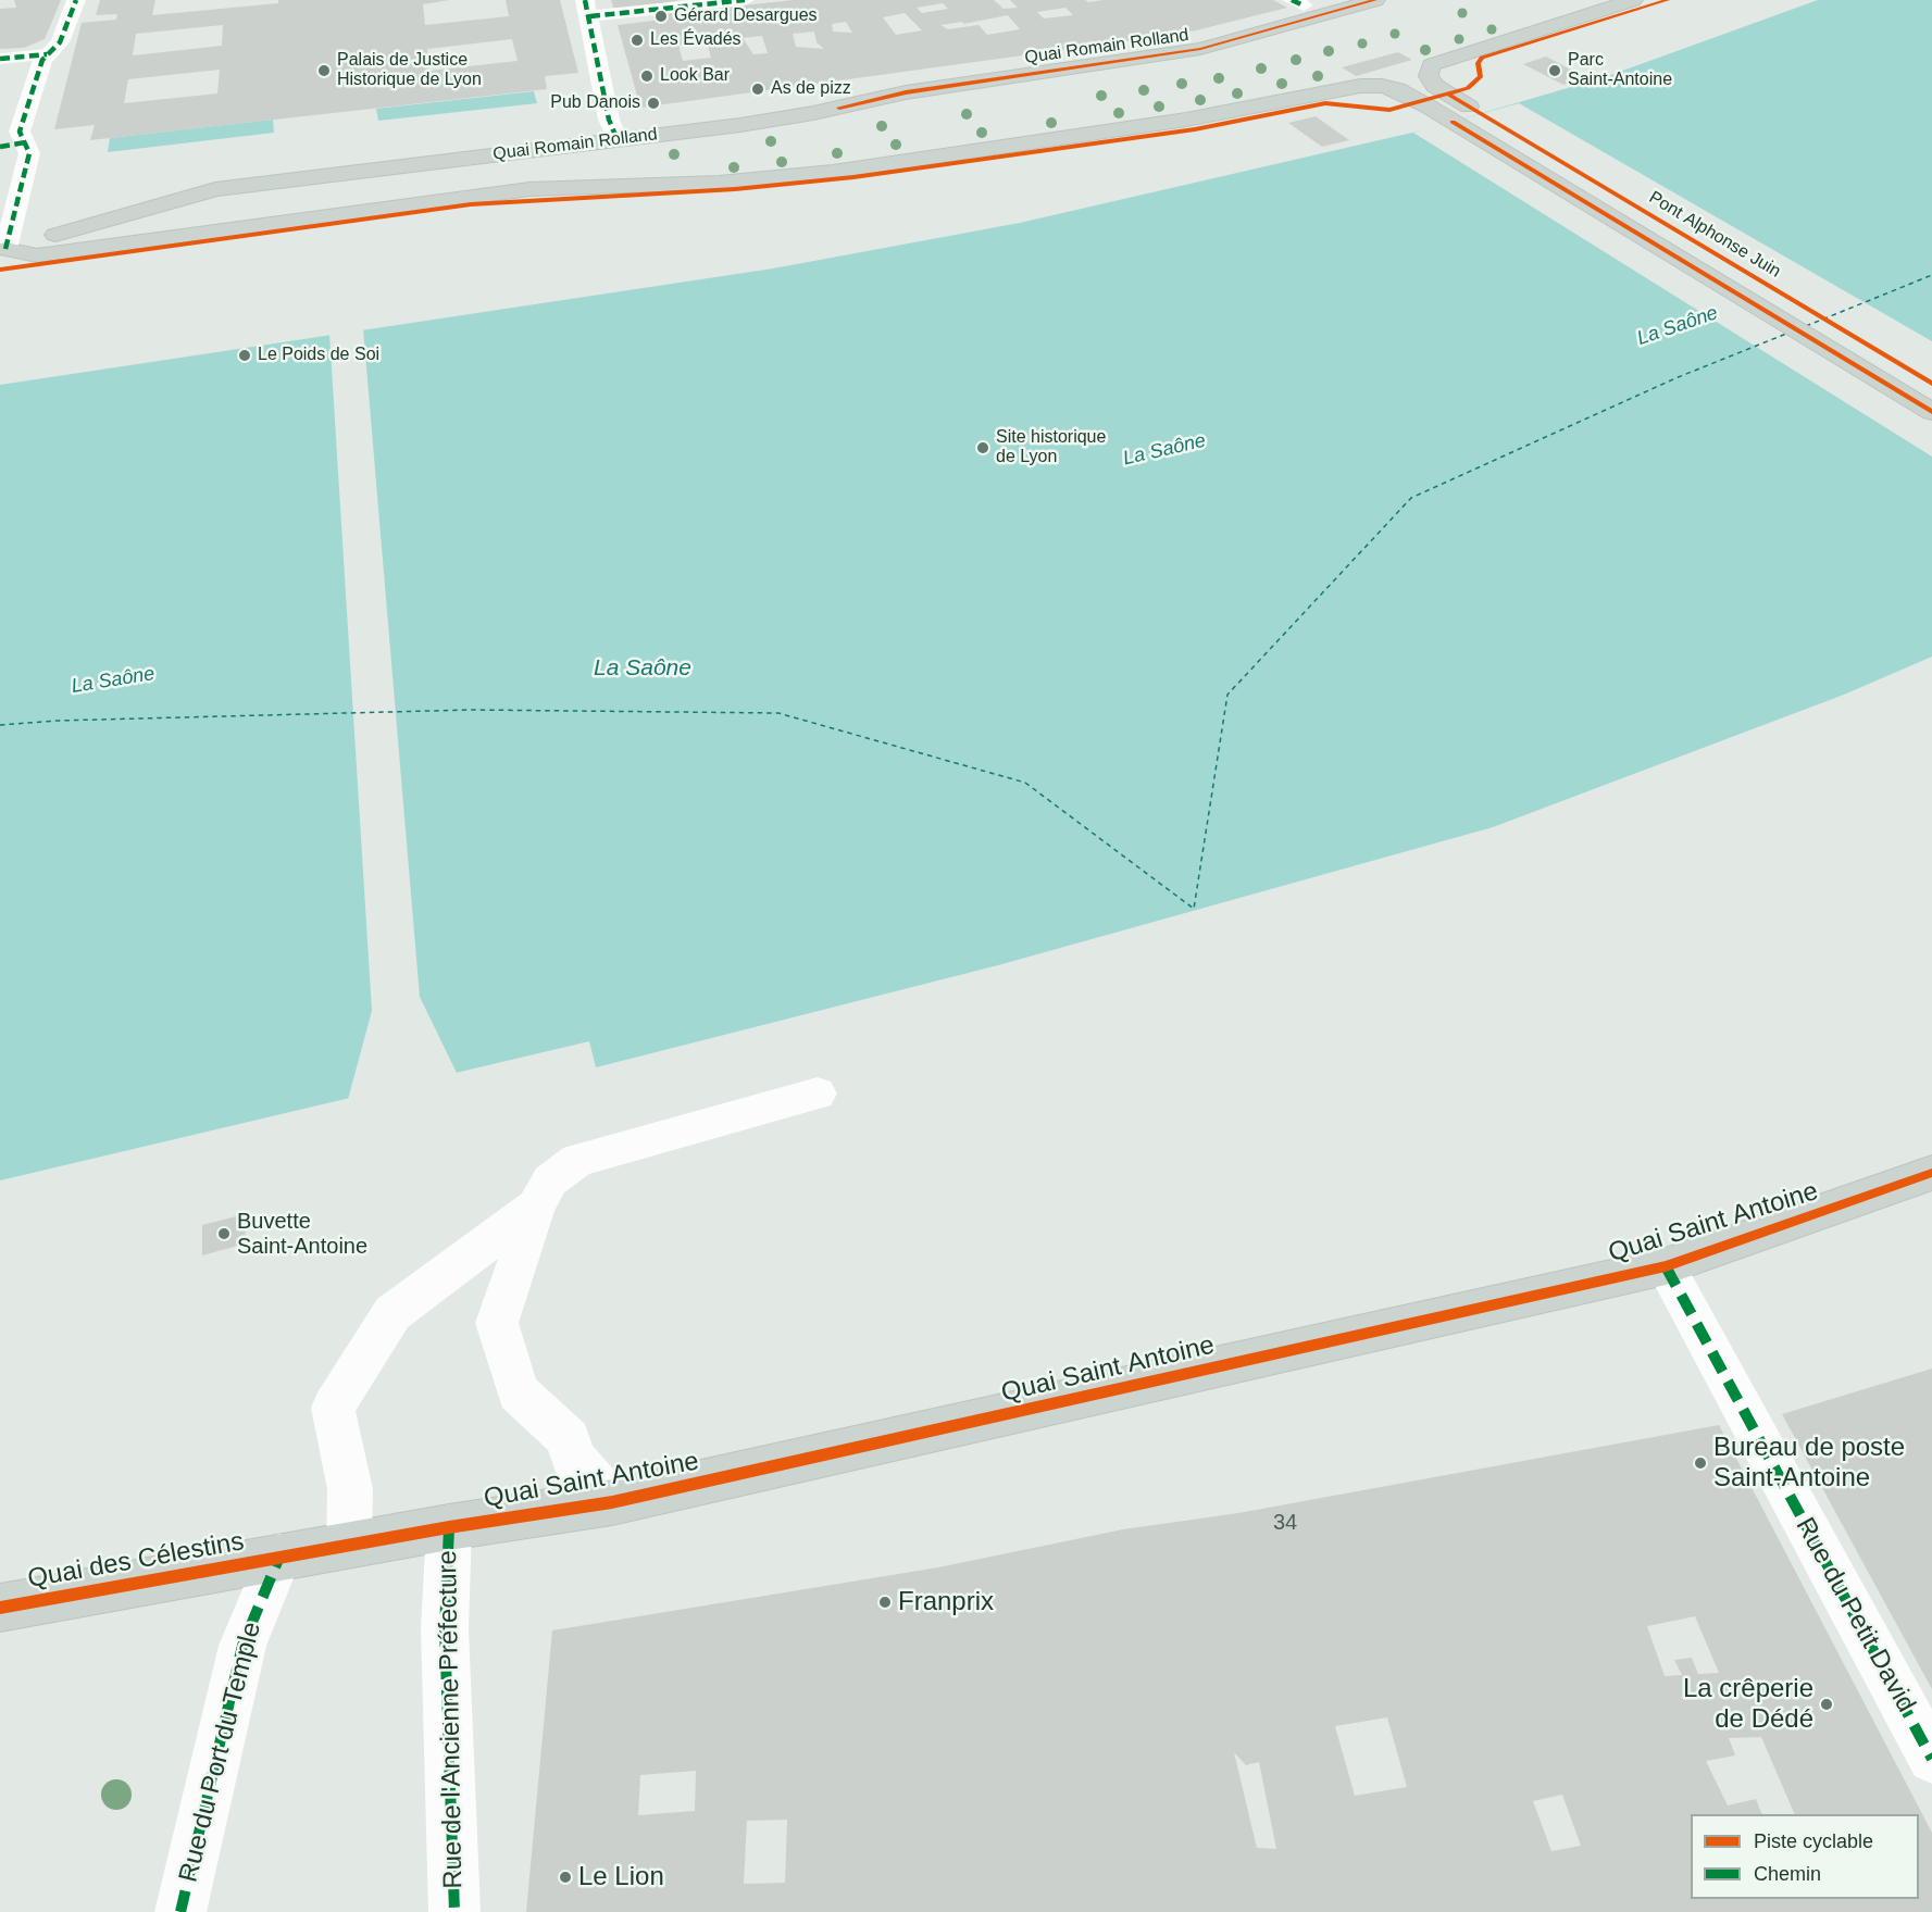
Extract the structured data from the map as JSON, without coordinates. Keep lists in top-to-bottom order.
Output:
{
  "streets": {
    "main road": [
      "Quai Romain Rolland",
      "Pont Alphonse Juin",
      "Quai Saint Antoine",
      "Quai des Célestins"
    ],
    "street": ["Rue du Petit David", "Rue de l'Ancienne Préfecture", "Rue du Port du Temple"]
  },
  "crossings": [
    ["Quai Romain Rolland", "Pont Alphonse Juin"],
    ["Quai Saint Antoine", "Quai des Célestins"],
    ["Quai Saint Antoine", "Rue du Petit David"],
    ["Quai Saint Antoine", "Rue de l'Ancienne Préfecture"],
    ["Quai Saint Antoine", "Rue du Port du Temple"],
    ["Quai des Célestins", "Rue du Port du Temple"]
  ],
  "water": ["La Saône"],
  "places": [
    "Gérard Desargues",
    "Les Évadés",
    "Palais de Justice Historique de Lyon",
    "Parc Saint-Antoine",
    "Look Bar",
    "As de pizz",
    "Pub Danois",
    "Le Poids de Soi",
    "Site historique de Lyon",
    "Buvette Saint-Antoine",
    "Bureau de poste Saint-Antoine",
    "Franprix",
    "La crêperie de Dédé",
    "Le Lion"
  ],
  "house_numbers": ["34"],
  "legend": ["Piste cyclable", "Chemin"]
}
